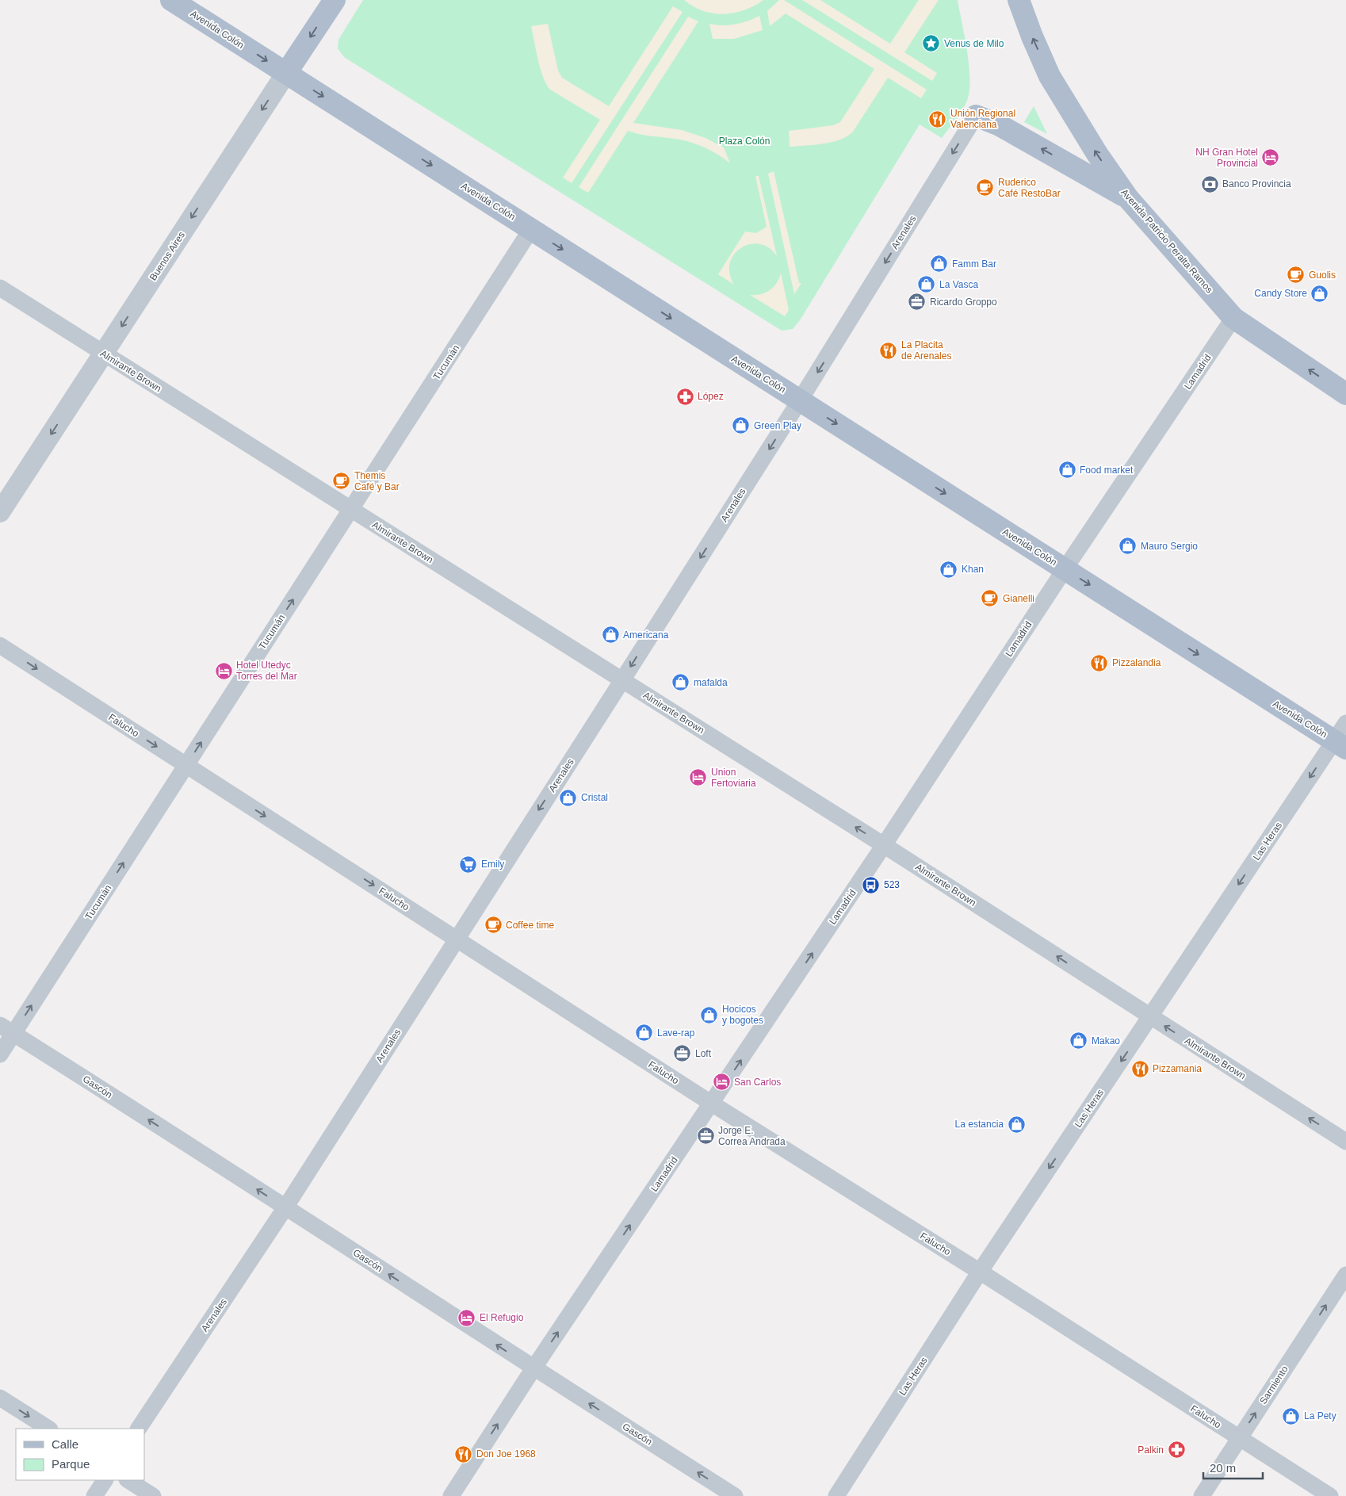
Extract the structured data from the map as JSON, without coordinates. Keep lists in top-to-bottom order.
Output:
{
  "streets": {
    "main road": ["Avenida Colón", "Avenida Patricio Peralta Ramos", "Buenos Aires"],
    "street": [
      "Arenales",
      "Tucumán",
      "Almirante Brown",
      "Lamadrid",
      "Falucho",
      "Las Heras",
      "Gascón",
      "Sarmiento"
    ]
  },
  "crossings": [
    ["Avenida Colón", "Arenales"],
    ["Avenida Colón", "Buenos Aires"],
    ["Avenida Colón", "Tucumán"],
    ["Avenida Colón", "Lamadrid"],
    ["Avenida Colón", "Las Heras"],
    ["Arenales", "Almirante Brown"],
    ["Arenales", "Falucho"],
    ["Arenales", "Gascón"],
    ["Avenida Patricio Peralta Ramos", "Lamadrid"],
    ["Buenos Aires", "Almirante Brown"],
    ["Tucumán", "Almirante Brown"],
    ["Tucumán", "Falucho"],
    ["Tucumán", "Gascón"],
    ["Almirante Brown", "Lamadrid"],
    ["Almirante Brown", "Las Heras"],
    ["Lamadrid", "Falucho"],
    ["Lamadrid", "Gascón"],
    ["Falucho", "Las Heras"],
    ["Falucho", "Sarmiento"]
  ],
  "one_way": [
    "Avenida Colón",
    "Arenales",
    "Buenos Aires",
    "Tucumán",
    "Almirante Brown",
    "Lamadrid",
    "Las Heras",
    "Gascón",
    "Sarmiento"
  ],
  "parks": ["Plaza Colón"],
  "places": {
    "place": ["Venus de Milo"],
    "restaurant": [
      "Unión Regional Valenciana",
      "La Placita de Arenales",
      "Pizzalandia",
      "Pizzamania",
      "Don Joe 1968"
    ],
    "hotel": [
      "NH Gran Hotel Provincial",
      "Hotel Utedyc Torres del Mar",
      "Union Fertoviaria",
      "San Carlos",
      "El Refugio"
    ],
    "bank": ["Banco Provincia"],
    "cafe": [
      "Ruderico Café RestoBar",
      "Guolis",
      "Themis Café y Bar",
      "Gianelli",
      "Coffee time"
    ],
    "shop": [
      "Famm Bar",
      "La Vasca",
      "Candy Store",
      "Green Play",
      "Food market",
      "Mauro Sergio",
      "Khan",
      "Americana",
      "mafalda",
      "Cristal",
      "Hocicos y bogotes",
      "Lave-rap",
      "Makao",
      "La estancia",
      "La Pety"
    ],
    "office": ["Ricardo Groppo", "Loft", "Jorge E. Correa Andrada"],
    "pharmacy": ["López", "Palkin"],
    "supermarket": ["Emily"],
    "bus stop": ["523"]
  },
  "legend": ["Calle", "Parque"],
  "scale_bar": "20 m"
}
